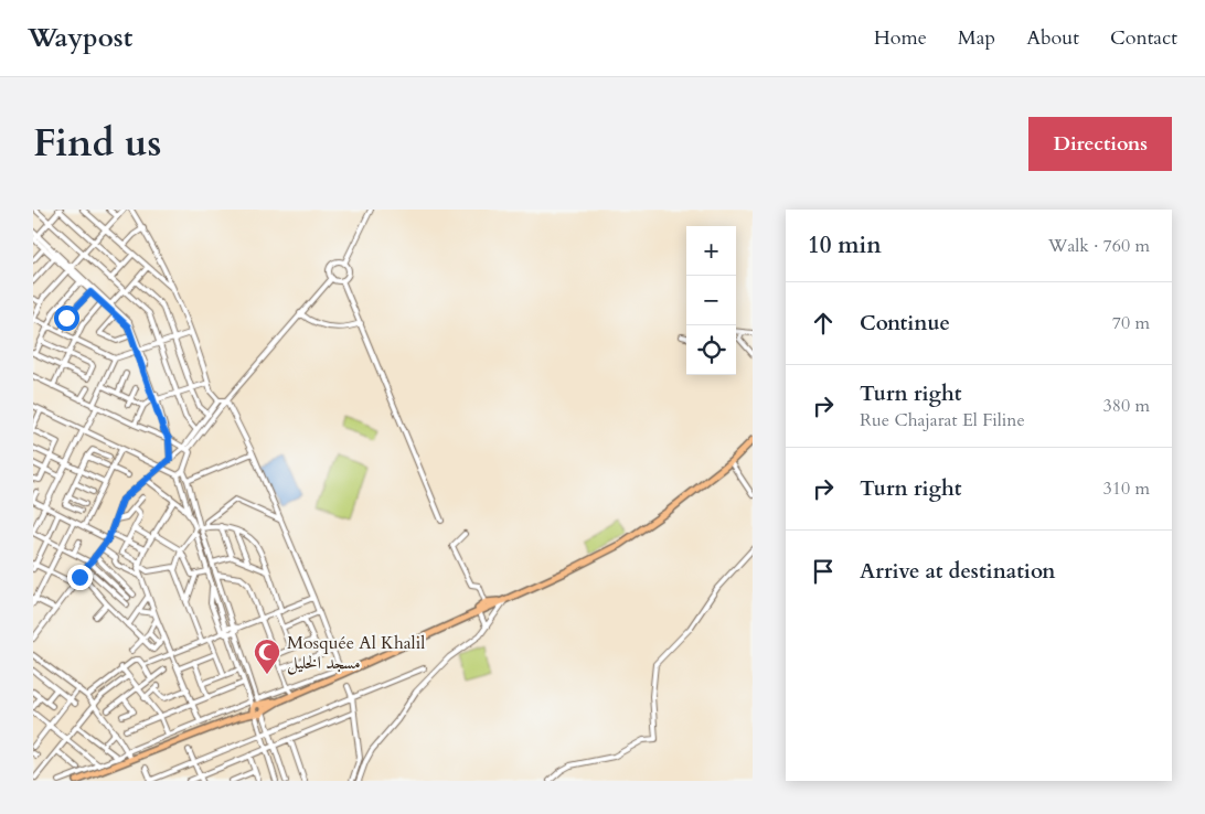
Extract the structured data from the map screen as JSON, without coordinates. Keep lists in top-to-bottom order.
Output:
{
  "places": {
    "mosque": ["Mosquée Al Khalil مسجد الخليل"]
  },
  "page": {
    "header": "Waypost",
    "nav": [
      "Home",
      "Map",
      "About",
      "Contact"
    ],
    "title": "Find us",
    "buttons": "Directions",
    "heading": ["10 min", "Walk · 760 m"],
    "map_buttons": ["+", "−"],
    "list": [
      ["Continue", "70 m"],
      ["Turn right", "Rue Chajarat El Filine", "380 m"],
      ["Turn right", "310 m"],
      "Arrive at destination"
    ]
  }
}
